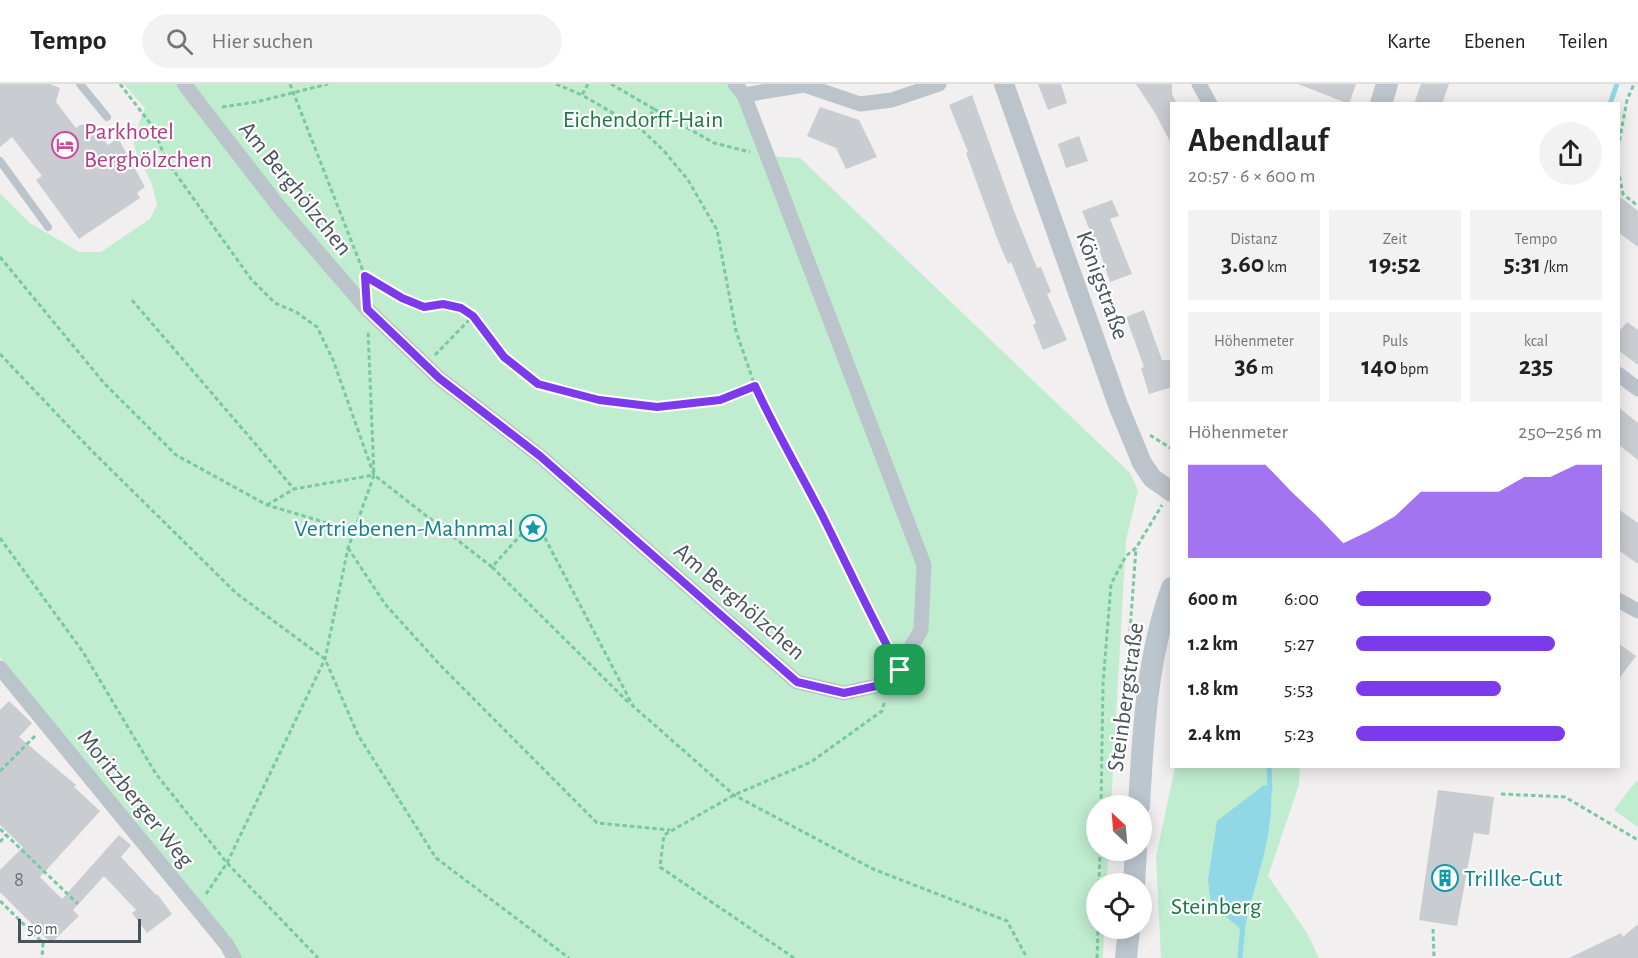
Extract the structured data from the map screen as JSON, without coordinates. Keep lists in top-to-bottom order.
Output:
{
  "streets": {
    "main road": ["Steinbergstraße"],
    "street": ["Am Berghölzchen", "Königstraße", "Moritzberger Weg"]
  },
  "parks": ["Eichendorff-Hain", "Steinberg"],
  "places": {
    "hotel": ["Parkhotel Berghölzchen"],
    "place": ["Vertriebenen-Mahnmal"],
    "building": ["Trillke-Gut"]
  },
  "house_numbers": ["8"],
  "scale_bar": "50 m",
  "north": "top left",
  "page": {
    "header": "Tempo",
    "search": "Hier suchen",
    "nav": ["Karte", "Ebenen", "Teilen"],
    "heading": ["Abendlauf", "20:57 · 6 × 600 m"],
    "stats": [
      ["Distanz", "3.60 km"],
      ["Zeit", "19:52"],
      ["Tempo", "5:31 /km"],
      ["Höhenmeter", "36 m"],
      ["Puls", "140 bpm"],
      ["kcal", "235"]
    ],
    "chart": ["Höhenmeter", "250–256 m"],
    "list": [
      {
        "name": "600 m",
        "note": "6:00"
      },
      {
        "name": "1.2 km",
        "note": "5:27"
      },
      {
        "name": "1.8 km",
        "note": "5:53"
      },
      {
        "name": "2.4 km",
        "note": "5:23"
      }
    ],
    "scale": "50 m"
  }
}
